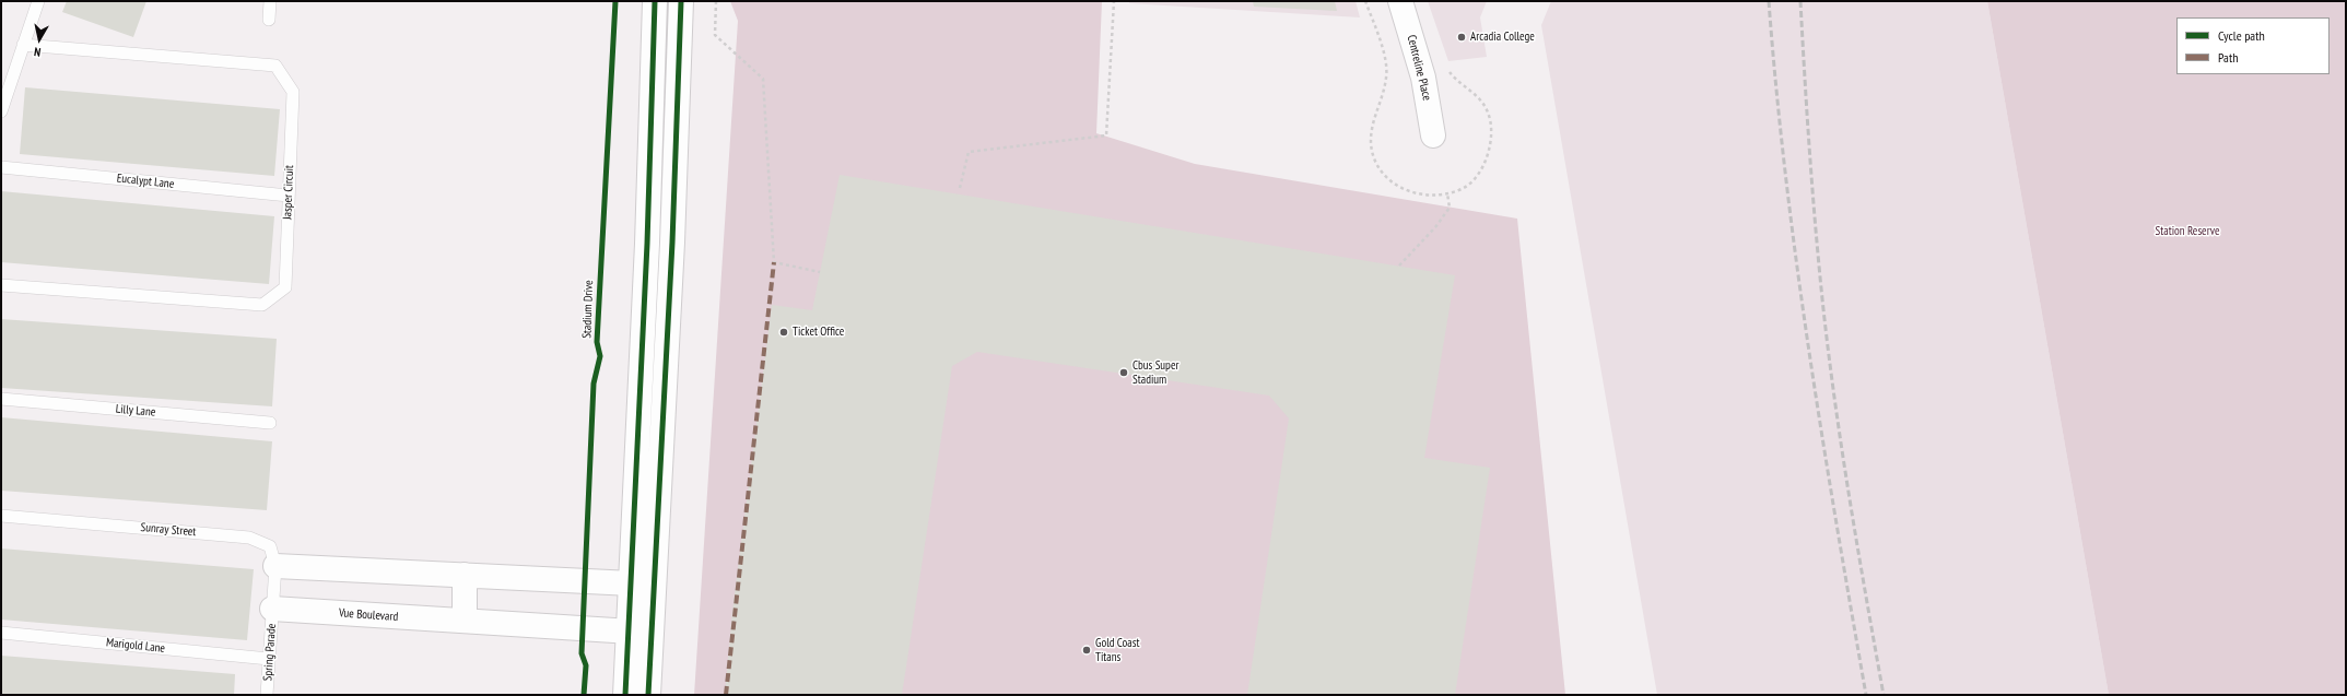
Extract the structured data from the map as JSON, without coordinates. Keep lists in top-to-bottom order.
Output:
{
  "streets": {
    "street": ["Centreline Place", "Vue Boulevard"],
    "lane": [
      "Eucalypt Lane",
      "Jasper Circuit",
      "Lilly Lane",
      "Sunray Street",
      "Marigold Lane",
      "Spring Parade"
    ],
    "cycle path": ["Stadium Drive"]
  },
  "crossings": [
    ["Eucalypt Lane", "Jasper Circuit"],
    ["Sunray Street", "Vue Boulevard"],
    ["Sunray Street", "Spring Parade"],
    ["Vue Boulevard", "Spring Parade"],
    ["Marigold Lane", "Spring Parade"]
  ],
  "parks": ["Station Reserve"],
  "places": [
    "Arcadia College",
    "Ticket Office",
    "Cbus Super Stadium",
    "Gold Coast Titans"
  ],
  "legend": ["Cycle path", "Path"],
  "north": "bottom"
}
